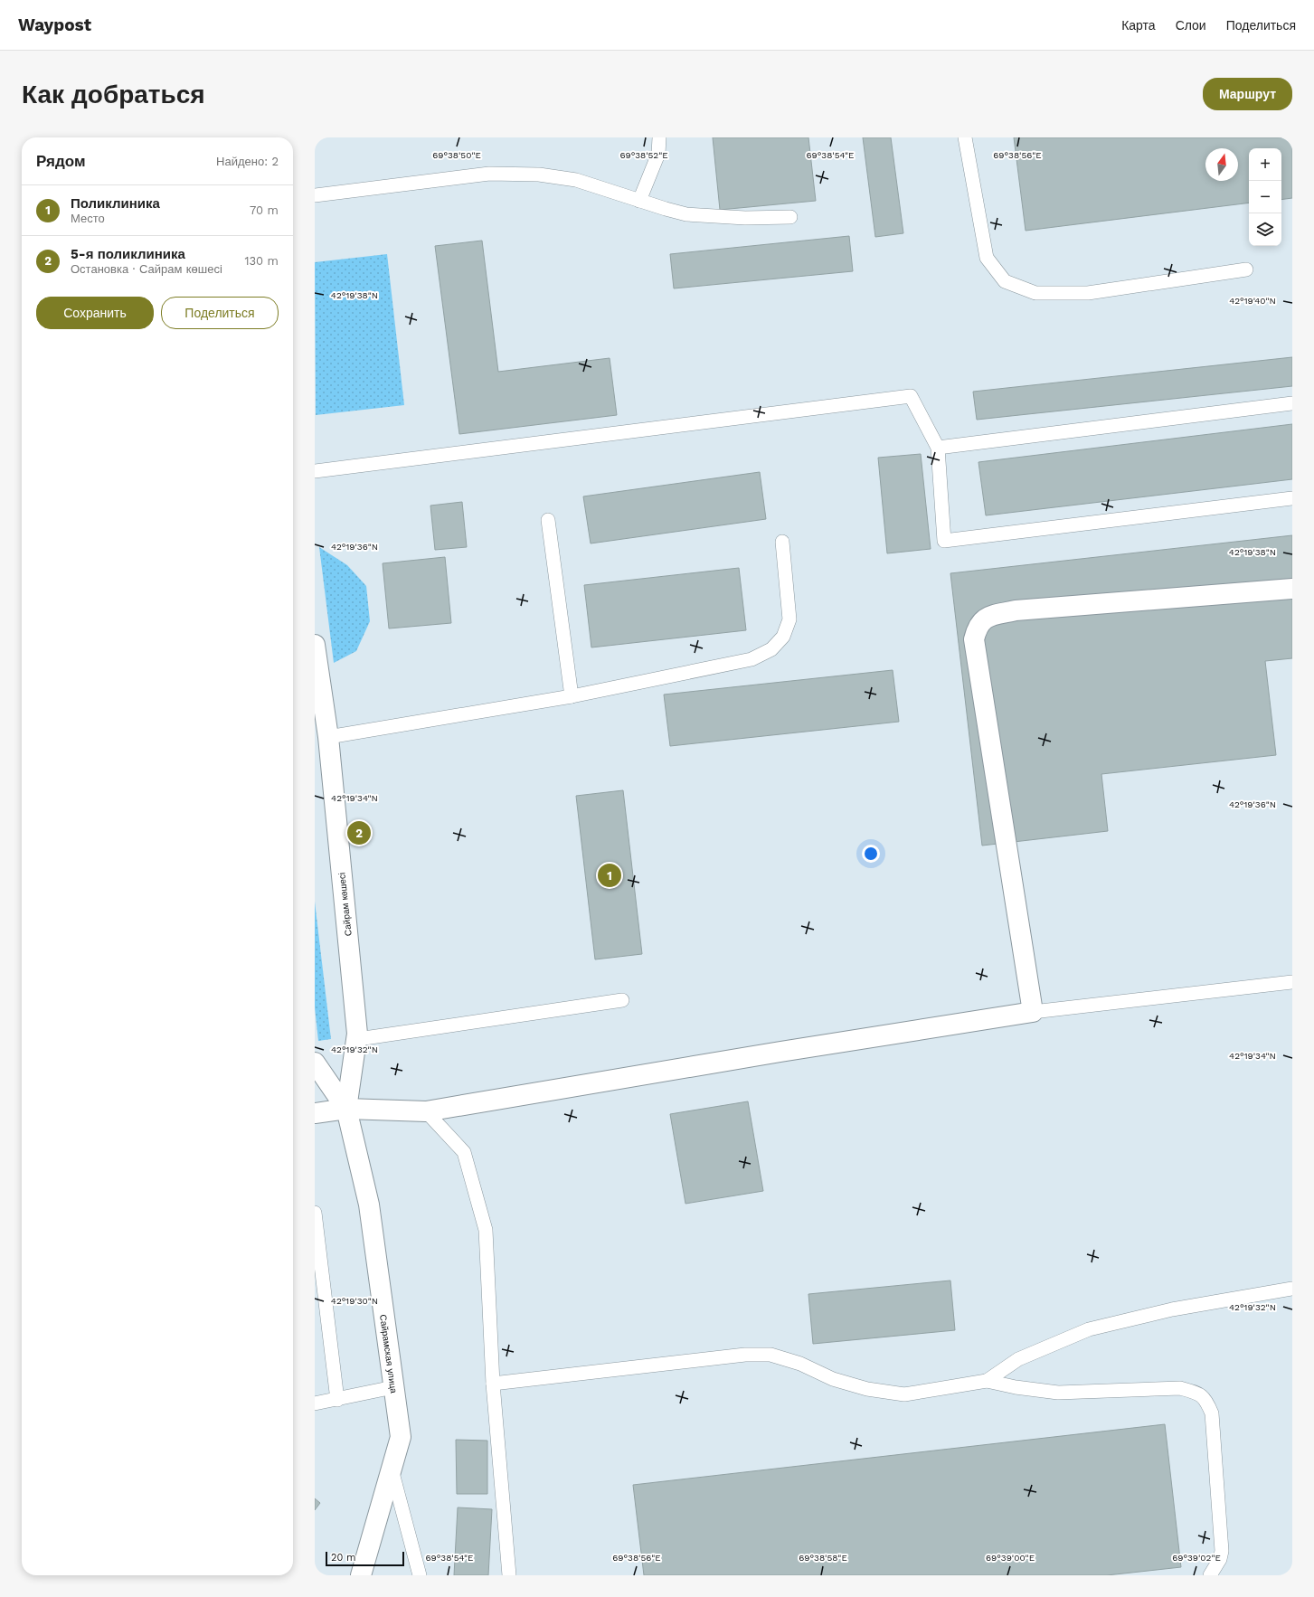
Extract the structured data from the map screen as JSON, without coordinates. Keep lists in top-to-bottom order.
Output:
{
  "streets": {
    "street": ["Сайрам көшесі", "Сайрамская улица"]
  },
  "crossings": [
    ["Сайрам көшесі", "Сайрамская улица"]
  ],
  "scale_bar": "20 m",
  "north": "top",
  "page": {
    "header": "Waypost",
    "nav": ["Карта", "Слои", "Поделиться"],
    "buttons": [
      "Маршрут",
      ["Сохранить", "Поделиться"]
    ],
    "title": "Как добраться",
    "heading": ["Рядом", "Найдено: 2"],
    "map_buttons": ["+", "−"],
    "list": [
      {
        "mark": "1",
        "name": "Поликлиника",
        "note": "Место",
        "value": "70 m"
      },
      {
        "mark": "2",
        "name": "5-я поликлиника",
        "note": "Остановка · Сайрам көшесі",
        "value": "130 m"
      }
    ],
    "pins": ["2", "1"],
    "scale": "20 m"
  },
  "coordinates": [
    "69°38'50\"E",
    "69°38'52\"E",
    "69°38'54\"E",
    "69°38'56\"E",
    "42°19'38\"N",
    "42°19'40\"N",
    "42°19'36\"N",
    "42°19'34\"N",
    "42°19'32\"N",
    "42°19'30\"N",
    "69°38'58\"E",
    "69°39'00\"E",
    "69°39'02\"E"
  ]
}
